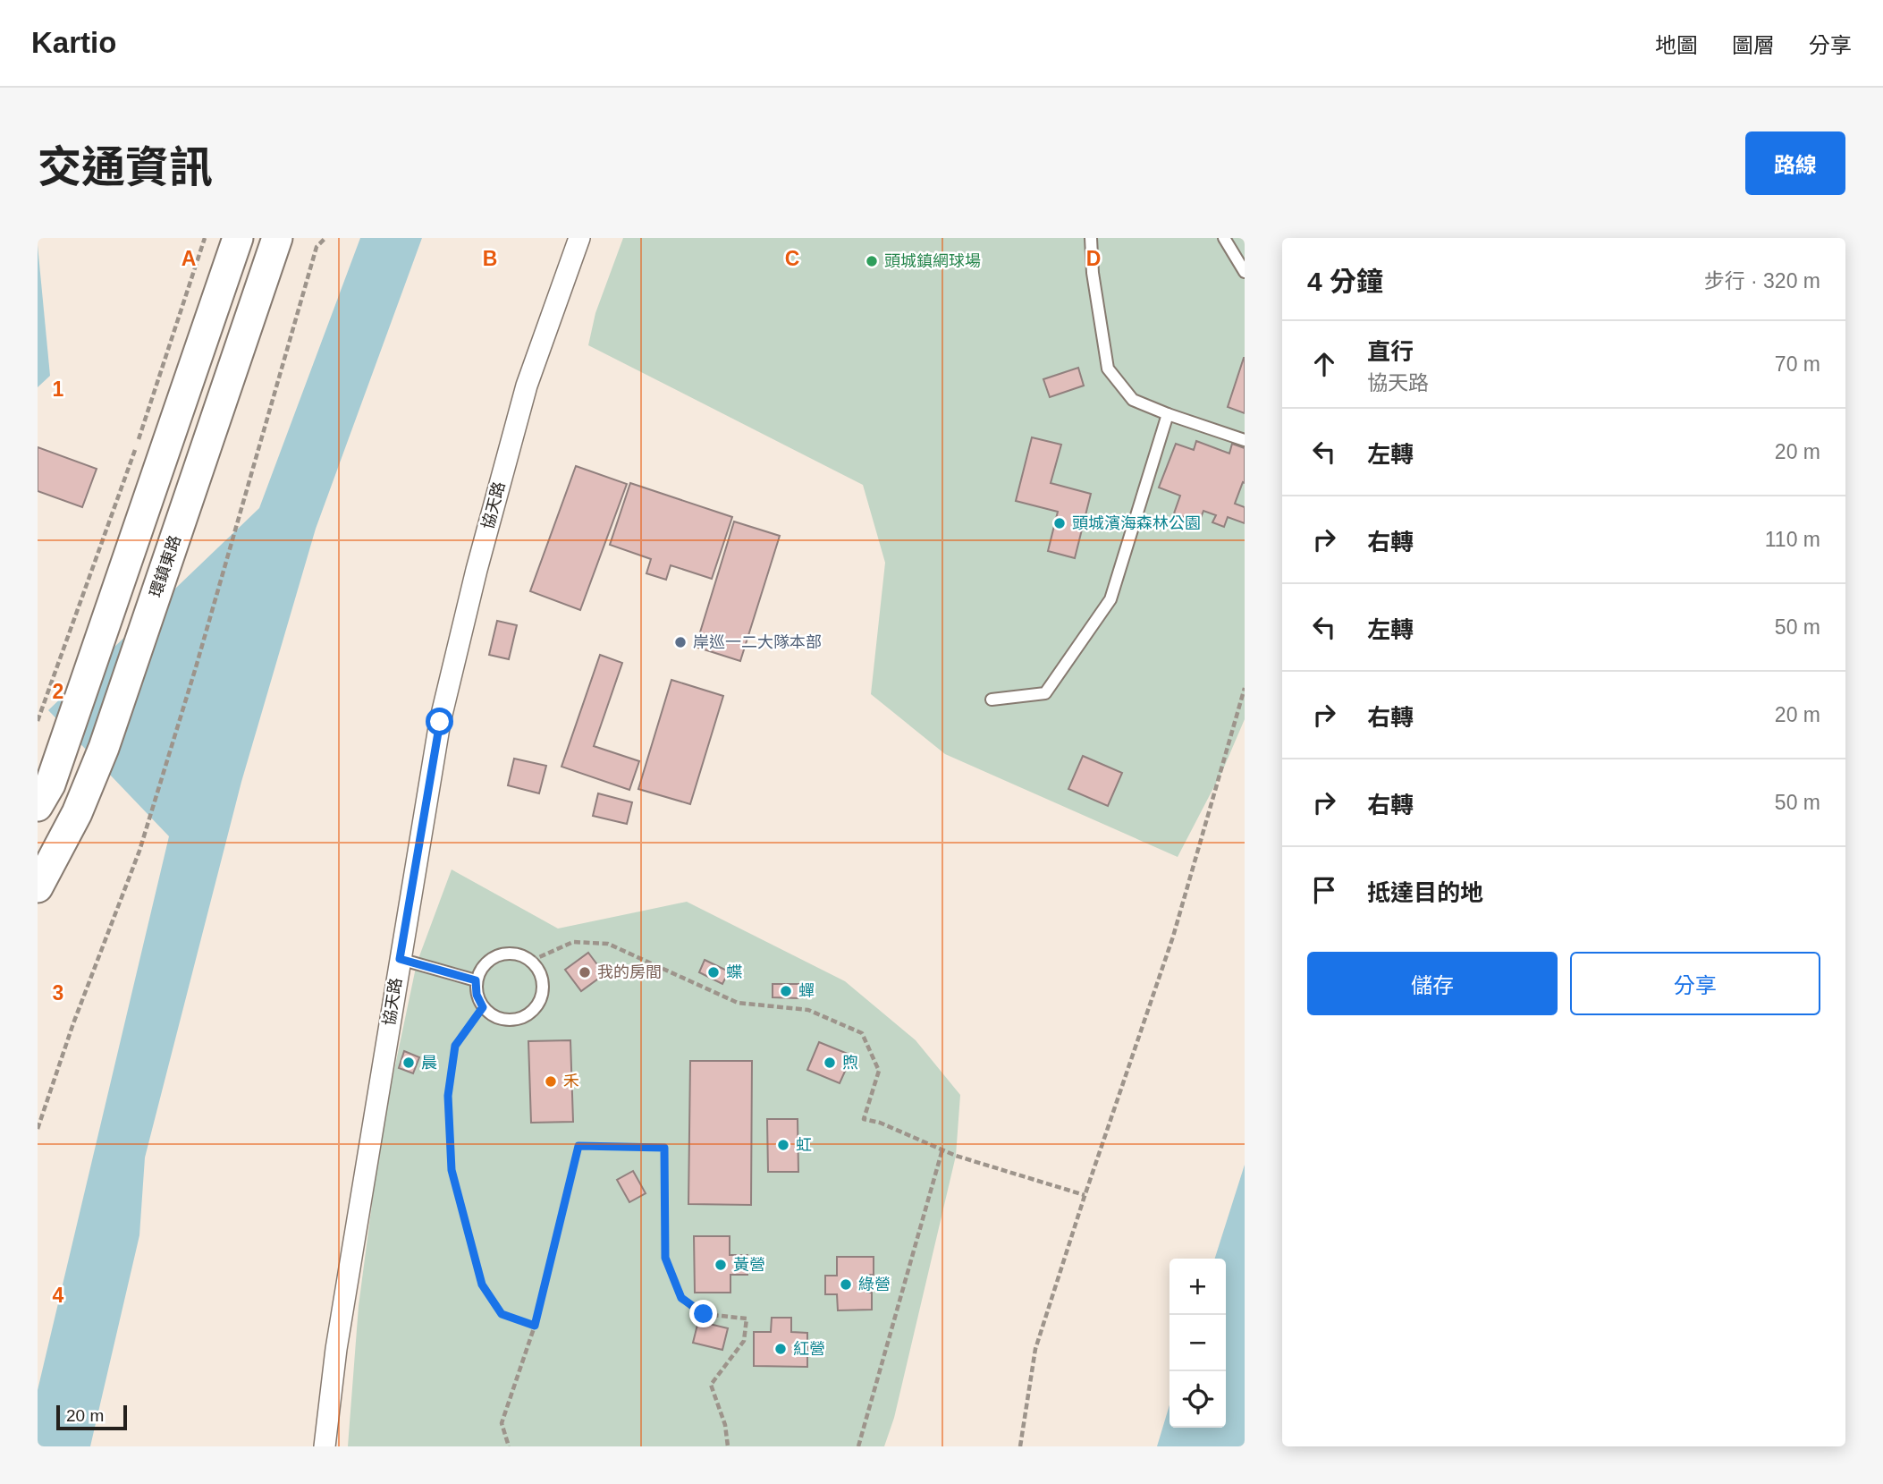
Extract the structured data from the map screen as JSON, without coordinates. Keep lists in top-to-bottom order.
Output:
{
  "streets": {
    "street": ["協天路", "環鎮東路"]
  },
  "places": [
    "頭城鎮網球場",
    "頭城濱海森林公園",
    "岸巡一二大隊本部",
    "我的房間",
    "蝶",
    "蟬",
    "晨",
    "煦",
    "禾",
    "虹",
    "黃營",
    "綠營",
    "紅營"
  ],
  "scale_bar": "20 m",
  "page": {
    "header": "Kartio",
    "nav": ["地圖", "圖層", "分享"],
    "title": "交通資訊",
    "buttons": [
      "路線",
      ["儲存", "分享"]
    ],
    "heading": ["4 分鐘", "步行 · 320 m"],
    "list": [
      ["直行", "協天路", "70 m"],
      ["左轉", "20 m"],
      ["右轉", "110 m"],
      ["左轉", "50 m"],
      ["右轉", "20 m"],
      ["右轉", "50 m"],
      "抵達目的地"
    ],
    "map_buttons": ["+", "−"],
    "scale": "20 m"
  },
  "grid": {
    "columns": [
      "A",
      "B",
      "C",
      "D"
    ],
    "rows": [
      "1",
      "2",
      "3",
      "4"
    ]
  }
}
